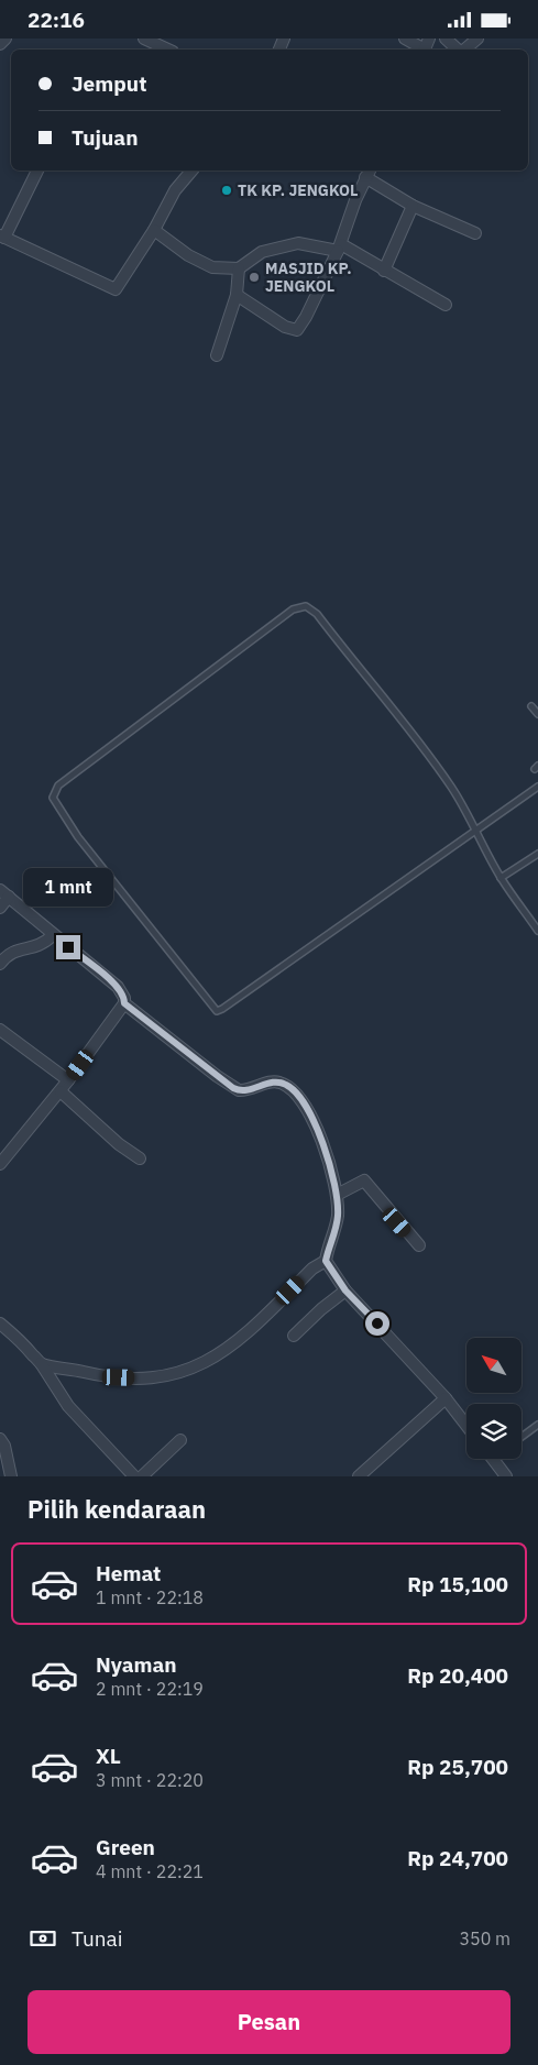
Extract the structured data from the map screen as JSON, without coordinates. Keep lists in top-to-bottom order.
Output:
{
  "places": ["TK KP. JENGKOL", "MASJID KP. JENGKOL"],
  "north": "top left",
  "page": {
    "status": "22:16",
    "banner": ["Jemput", "Tujuan"],
    "bubble": "1 mnt",
    "heading": "Pilih kendaraan",
    "list": [
      {
        "name": "Hemat",
        "note": "1 mnt · 22:18",
        "value": "Rp 15,100"
      },
      {
        "name": "Nyaman",
        "note": "2 mnt · 22:19",
        "value": "Rp 20,400"
      },
      {
        "name": "XL",
        "note": "3 mnt · 22:20",
        "value": "Rp 25,700"
      },
      {
        "name": "Green",
        "note": "4 mnt · 22:21",
        "value": "Rp 24,700"
      }
    ],
    "pay": ["Tunai", "350 m"],
    "buttons": "Pesan"
  }
}
